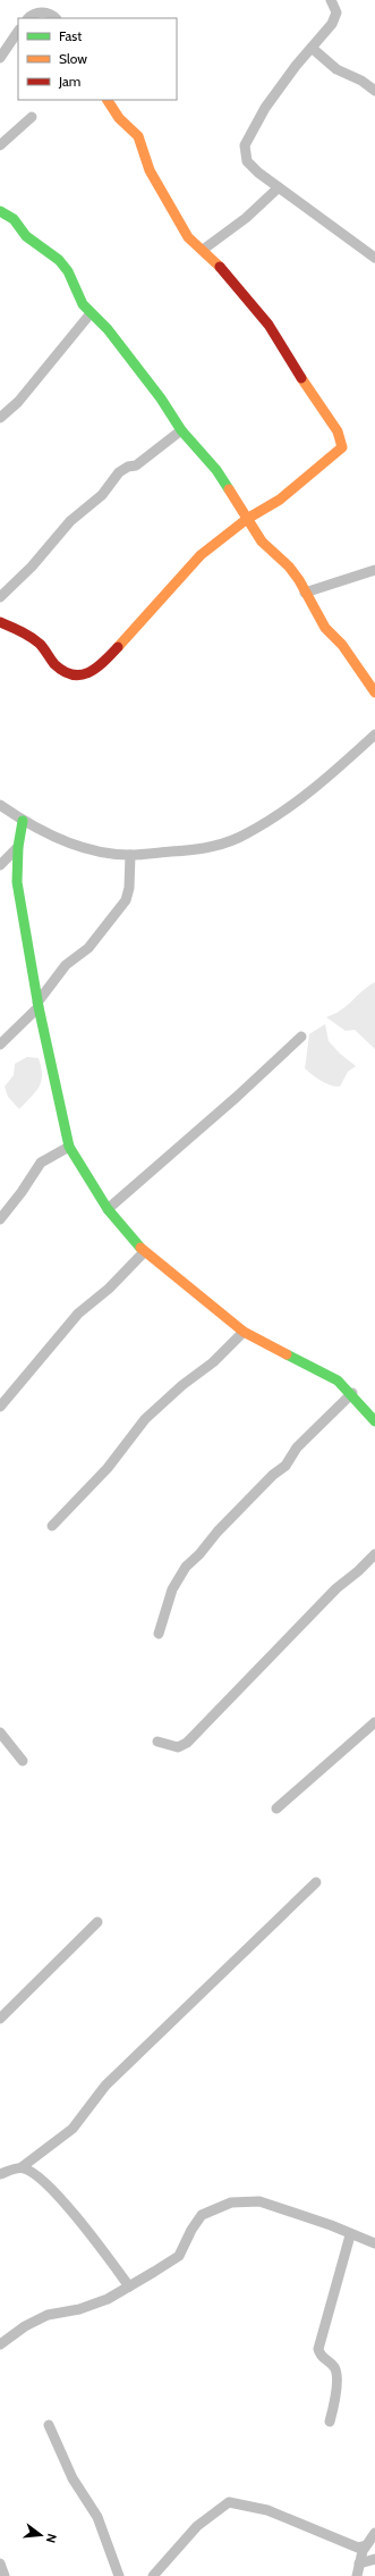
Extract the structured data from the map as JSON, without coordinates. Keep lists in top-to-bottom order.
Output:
{
  "legend": ["Fast", "Slow", "Jam"],
  "north": "right"
}
